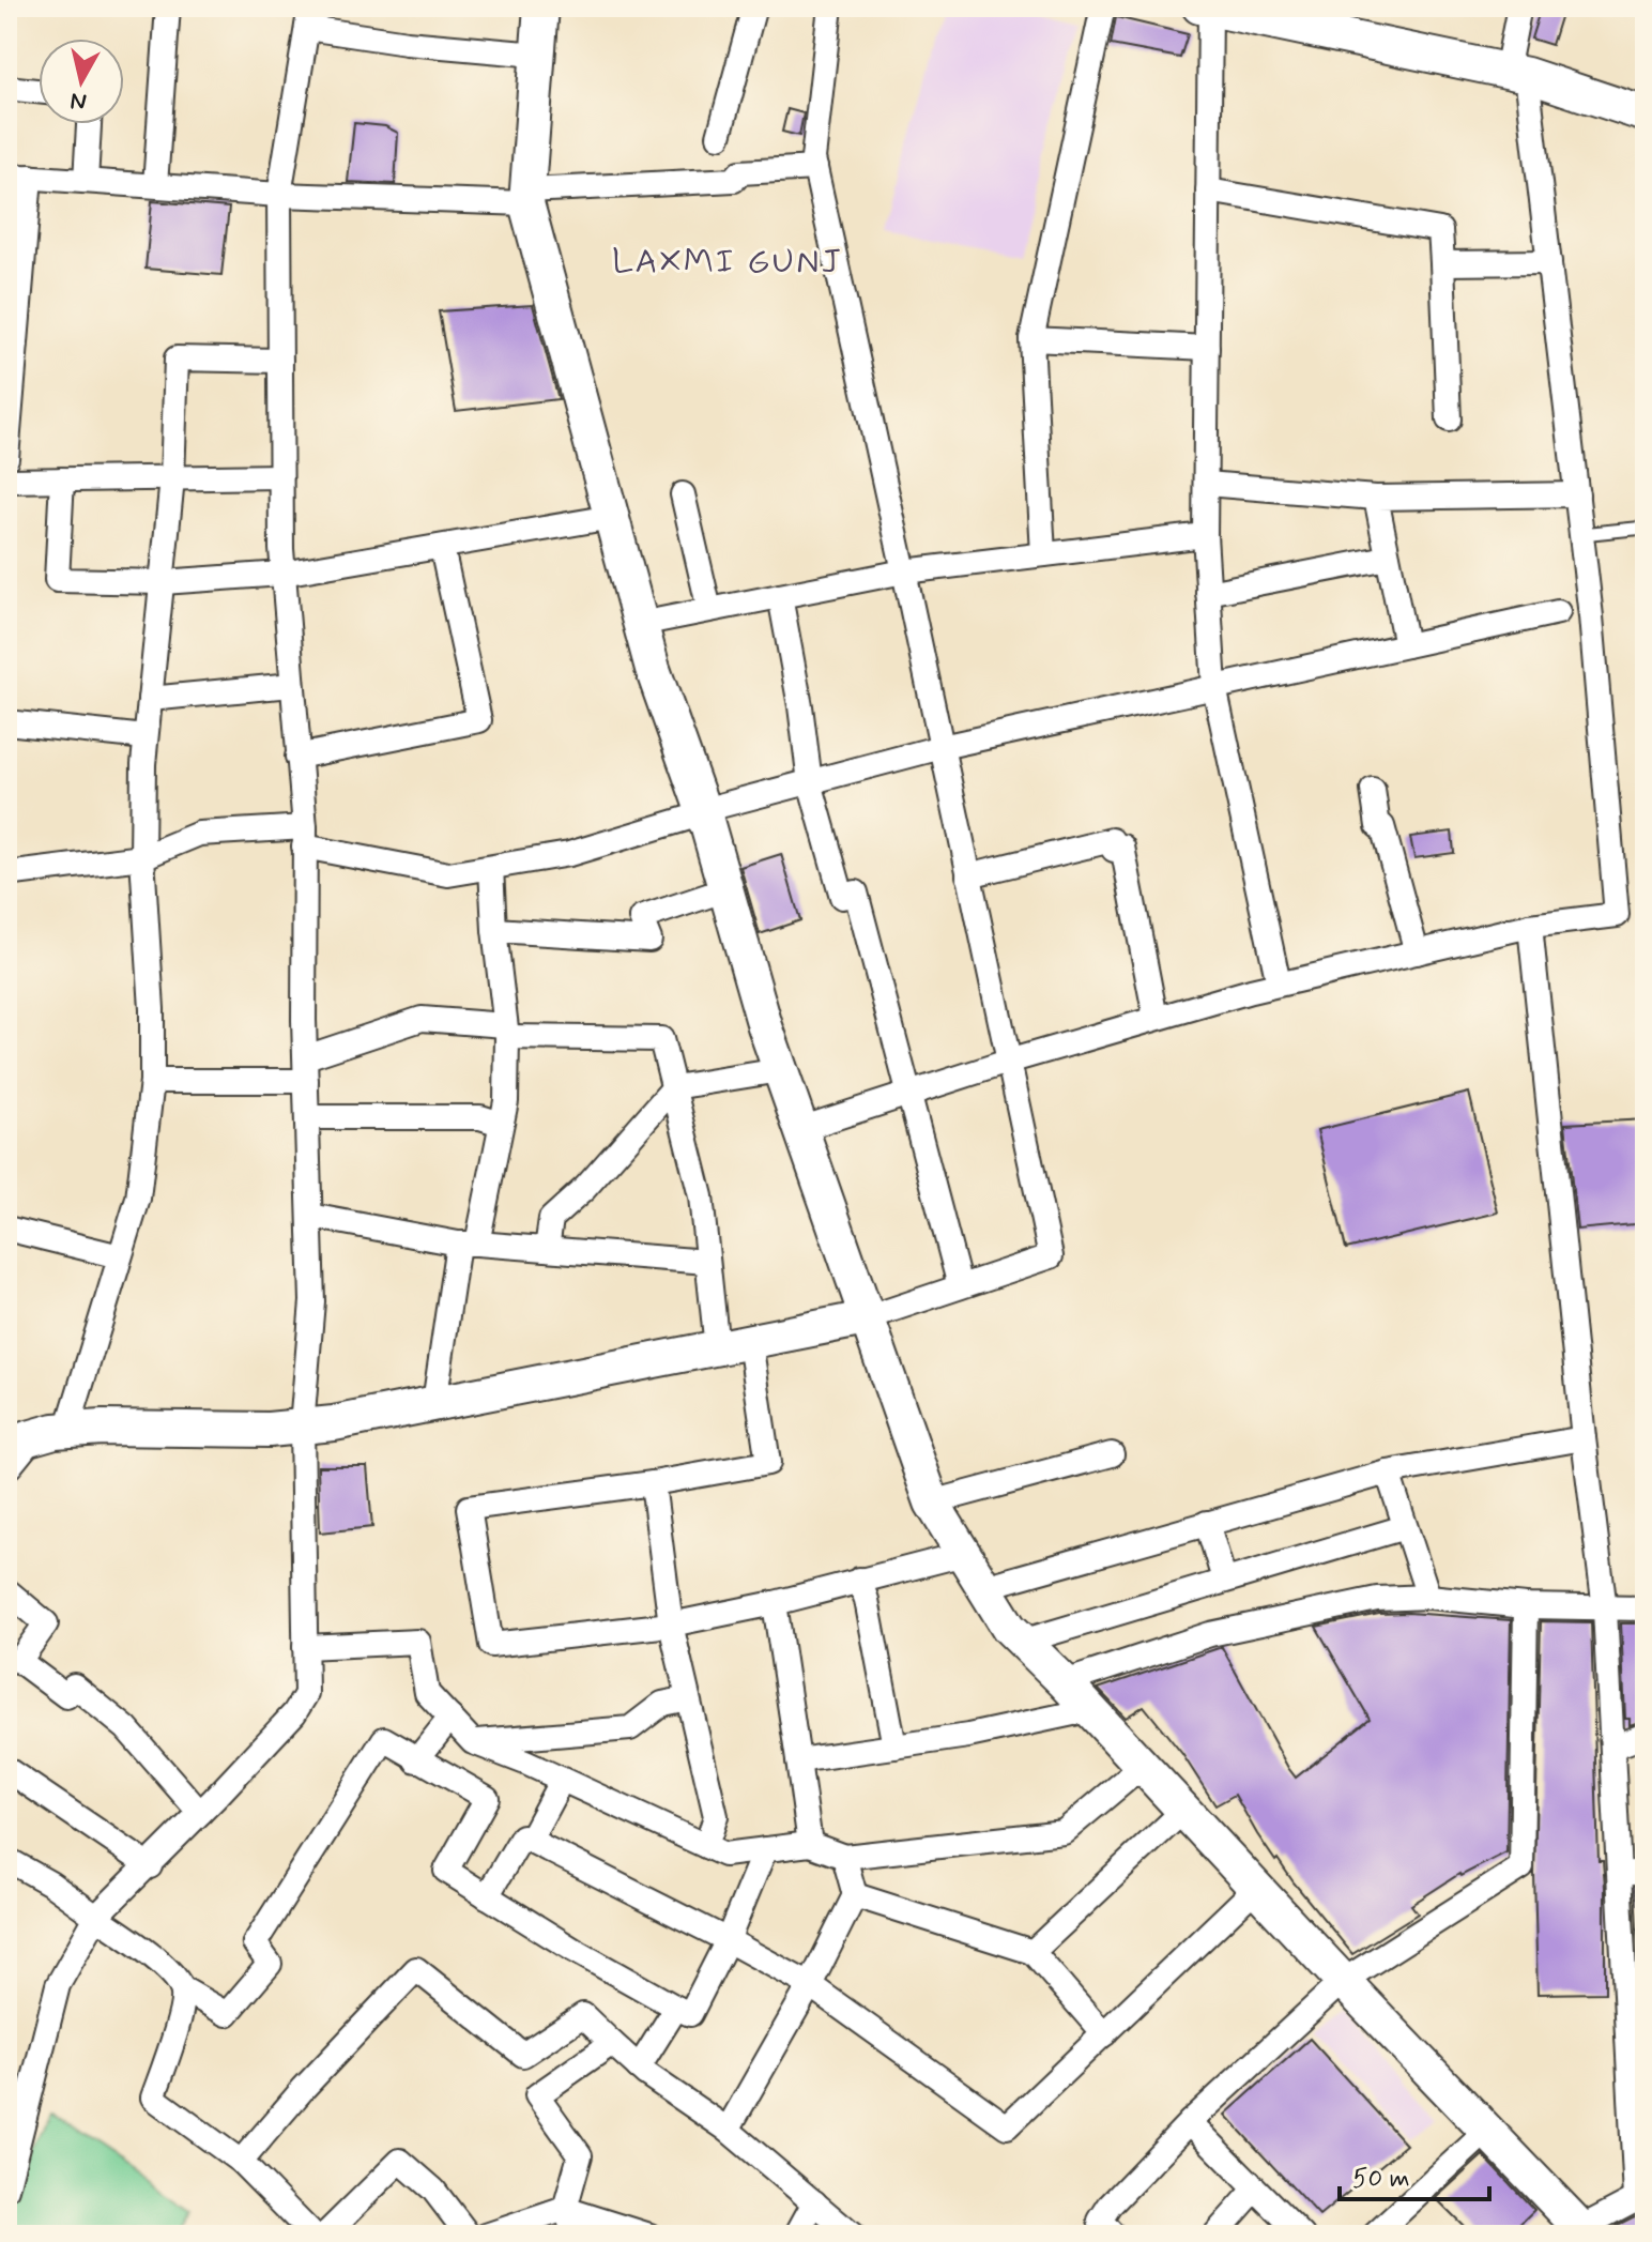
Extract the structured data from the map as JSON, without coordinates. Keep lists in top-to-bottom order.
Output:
{
  "districts": ["LAXMI GUNJ"],
  "scale_bar": "50 m",
  "north": "bottom"
}
